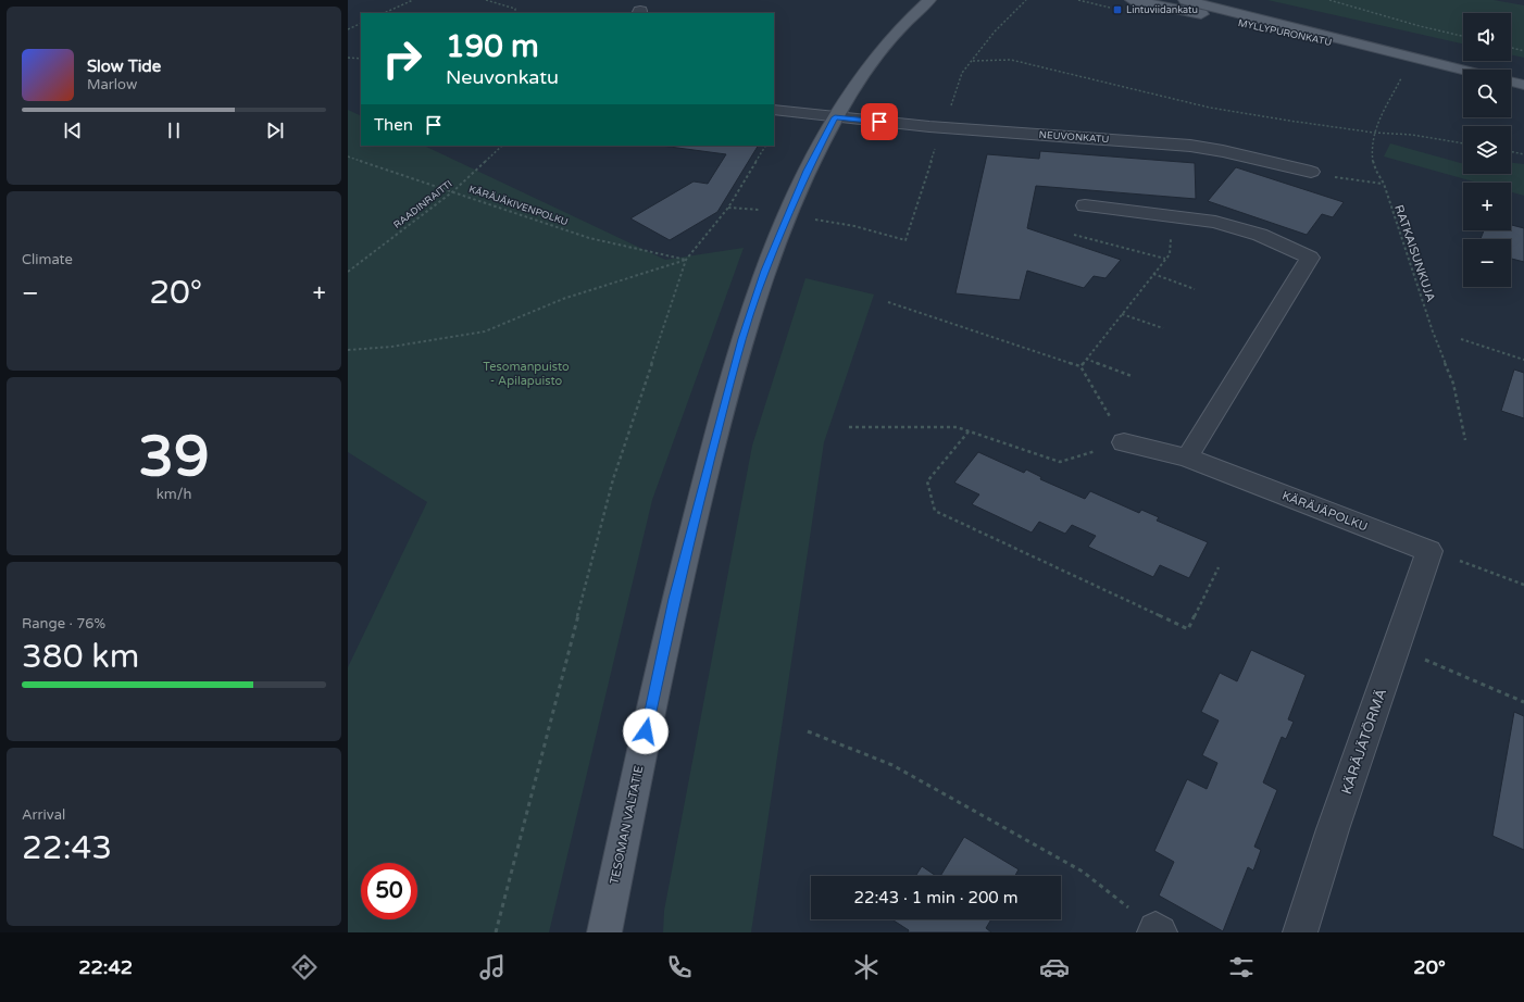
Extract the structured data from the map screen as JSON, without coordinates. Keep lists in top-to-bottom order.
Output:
{
  "streets": {
    "main road": ["MYLLYPURONKATU", "TESOMAN VALTATIE"],
    "street": ["NEUVONKATU", "KÄRÄJÄPOLKU", "KÄRÄJÄTÖRMÄ"],
    "path": ["RAADINRAITTI", "KÄRÄJÄKIVENPOLKU", "RATKAISUNKUJA"]
  },
  "crossings": [
    ["NEUVONKATU", "TESOMAN VALTATIE"],
    ["RAADINRAITTI", "KÄRÄJÄKIVENPOLKU"],
    ["KÄRÄJÄPOLKU", "KÄRÄJÄTÖRMÄ"]
  ],
  "parks": ["Tesomanpuisto - Apilapuisto"],
  "places": {
    "transit": ["Lintuviidankatu"]
  },
  "page": {
    "map_buttons": ["+", "−"],
    "turn": ["190 m", "Neuvonkatu"],
    "song": ["Slow Tide", "Marlow"],
    "then": "Then",
    "tile": [
      "Climate",
      ["39", "km/h"],
      ["Range · 76%", "380 km"],
      ["Arrival", "22:43"]
    ],
    "heat": ["−", "20°", "+"],
    "limit": "50",
    "trip": "22:43 · 1 min · 200 m",
    "tabs": ["22:42", "20°"]
  }
}
